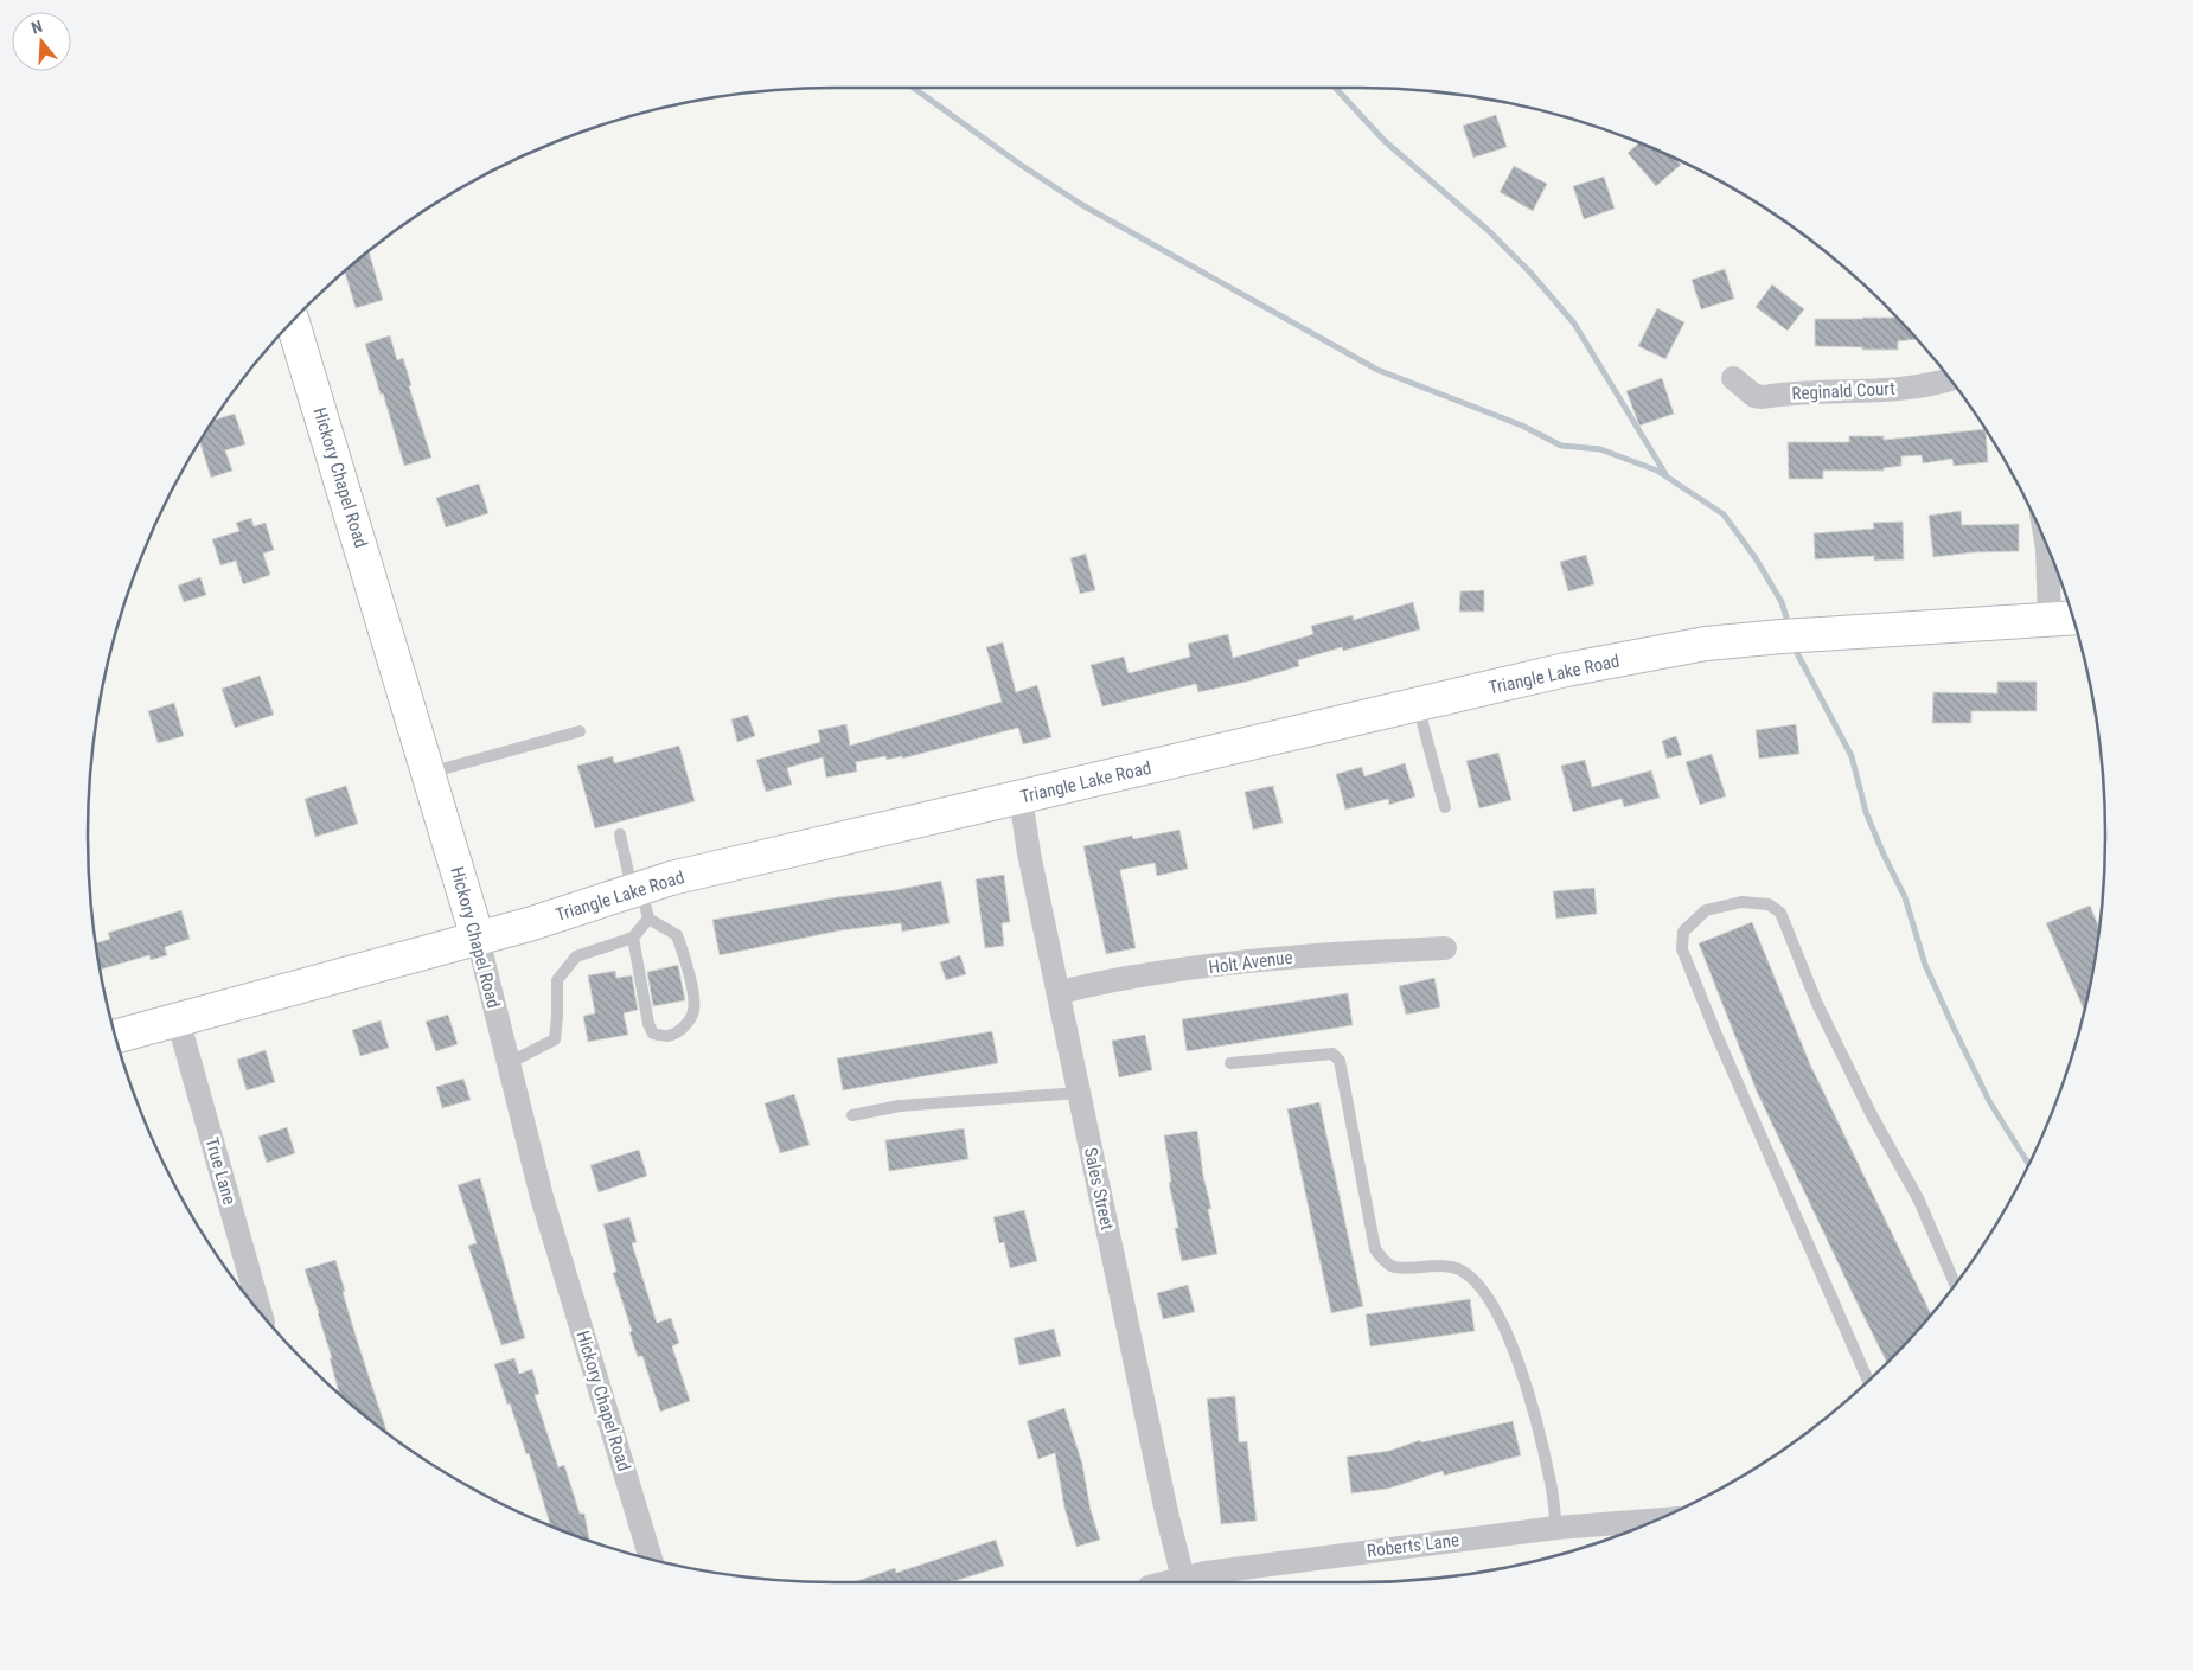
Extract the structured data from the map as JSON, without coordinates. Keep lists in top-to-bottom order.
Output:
{
  "streets": {
    "street": [
      "Reginald Court",
      "Hickory Chapel Road",
      "Triangle Lake Road",
      "Holt Avenue",
      "True Lane",
      "Sales Street",
      "Roberts Lane"
    ]
  },
  "crossings": [
    ["Hickory Chapel Road", "Triangle Lake Road"],
    ["Triangle Lake Road", "True Lane"],
    ["Triangle Lake Road", "Sales Street"],
    ["Holt Avenue", "Sales Street"],
    ["Sales Street", "Roberts Lane"]
  ],
  "north": "top"
}
